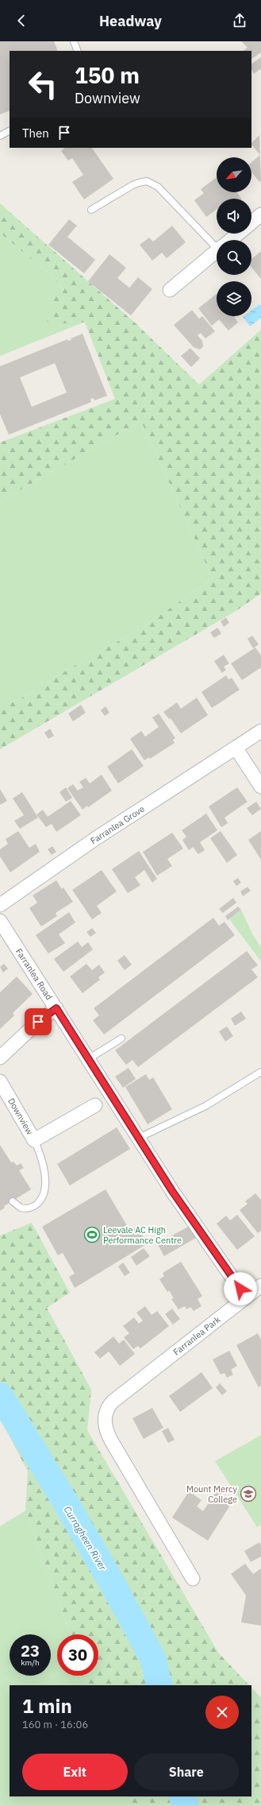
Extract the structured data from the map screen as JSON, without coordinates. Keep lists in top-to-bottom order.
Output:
{
  "streets": {
    "street": [
      "Farranlea Grove",
      "Farranlea Road",
      "Downview",
      "Farranlea Park"
    ]
  },
  "crossings": [
    ["Farranlea Road", "Farranlea Park"]
  ],
  "water": ["Curragheen River"],
  "places": {
    "sports": ["Leevale AC High Performance Centre"],
    "school or university": ["Mount Mercy College"]
  },
  "north": "bottom left",
  "page": {
    "header": "Headway",
    "turn": ["150 m", "Downview"],
    "then": "Then",
    "speed": "23 km/h",
    "limit": "30",
    "heading": ["1 min", "160 m · 16:06"],
    "buttons": ["Exit", "Share"]
  }
}
